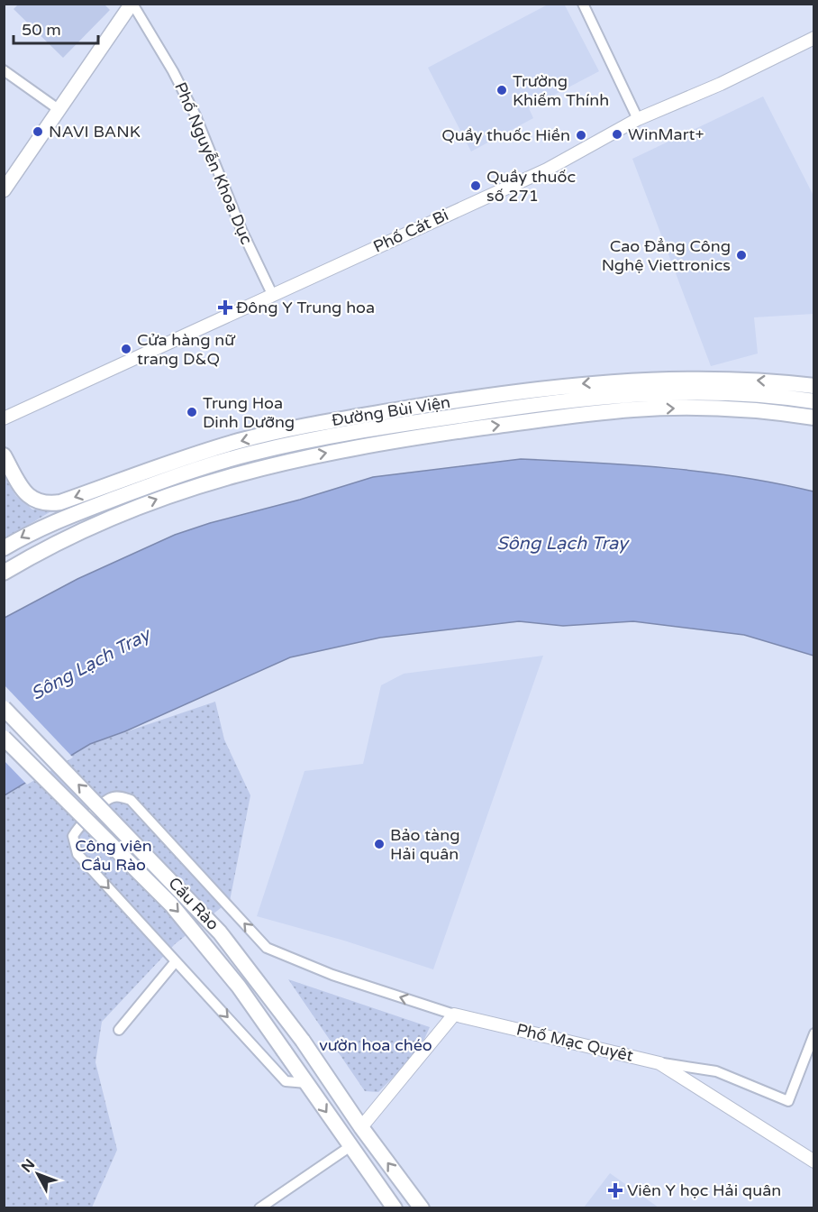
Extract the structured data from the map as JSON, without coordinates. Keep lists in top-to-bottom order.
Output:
{
  "streets": {
    "main road": ["Đường Bùi Viện", "Cầu Rào"],
    "street": ["Phố Nguyễn Khoa Dục", "Phố Cát Bi", "Phố Mạc Quyêt"]
  },
  "crossings": [
    ["Phố Nguyễn Khoa Dục", "Phố Cát Bi"]
  ],
  "water": ["Sông Lạch Tray"],
  "parks": ["Công viên Cầu Rào", "vườn hoa chéo"],
  "places": {
    "other": [
      "Trường Khiếm Thính",
      "NAVI BANK",
      "WinMart+",
      "Quầy thuốc Hiền",
      "Quầy thuốc số 271",
      "Cao Đẳng Công Nghệ Viettronics",
      "Cửa hàng nữ trang D&Q",
      "Trung Hoa Dinh Dưỡng",
      "Bảo tàng Hải quân"
    ],
    "health": ["Đông Y Trung hoa", "Viên Y học Hải quân"]
  },
  "scale_bar": "50 m",
  "north": "top left"
}
